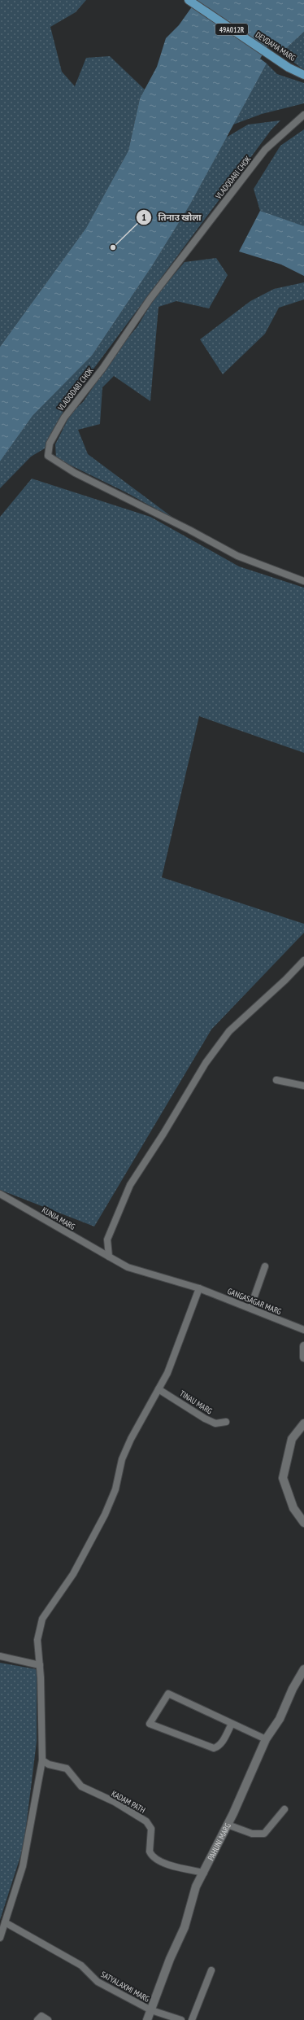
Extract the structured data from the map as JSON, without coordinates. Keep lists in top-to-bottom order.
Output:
{
  "streets": {
    "main road": ["49A012R", "DEVDAHA MARG"],
    "street": [
      "VLADODARI CHOK",
      "KUNJA MARG",
      "GANGASAGAR MARG",
      "TINAU MARG",
      "KADAM PATH",
      "PAHUNI MARG",
      "SATYALAXMI MARG"
    ]
  },
  "crossings": [
    ["KUNJA MARG", "GANGASAGAR MARG"],
    ["KADAM PATH", "PAHUNI MARG"],
    ["PAHUNI MARG", "SATYALAXMI MARG"]
  ],
  "places": ["तिनाउ खोला"]
}
